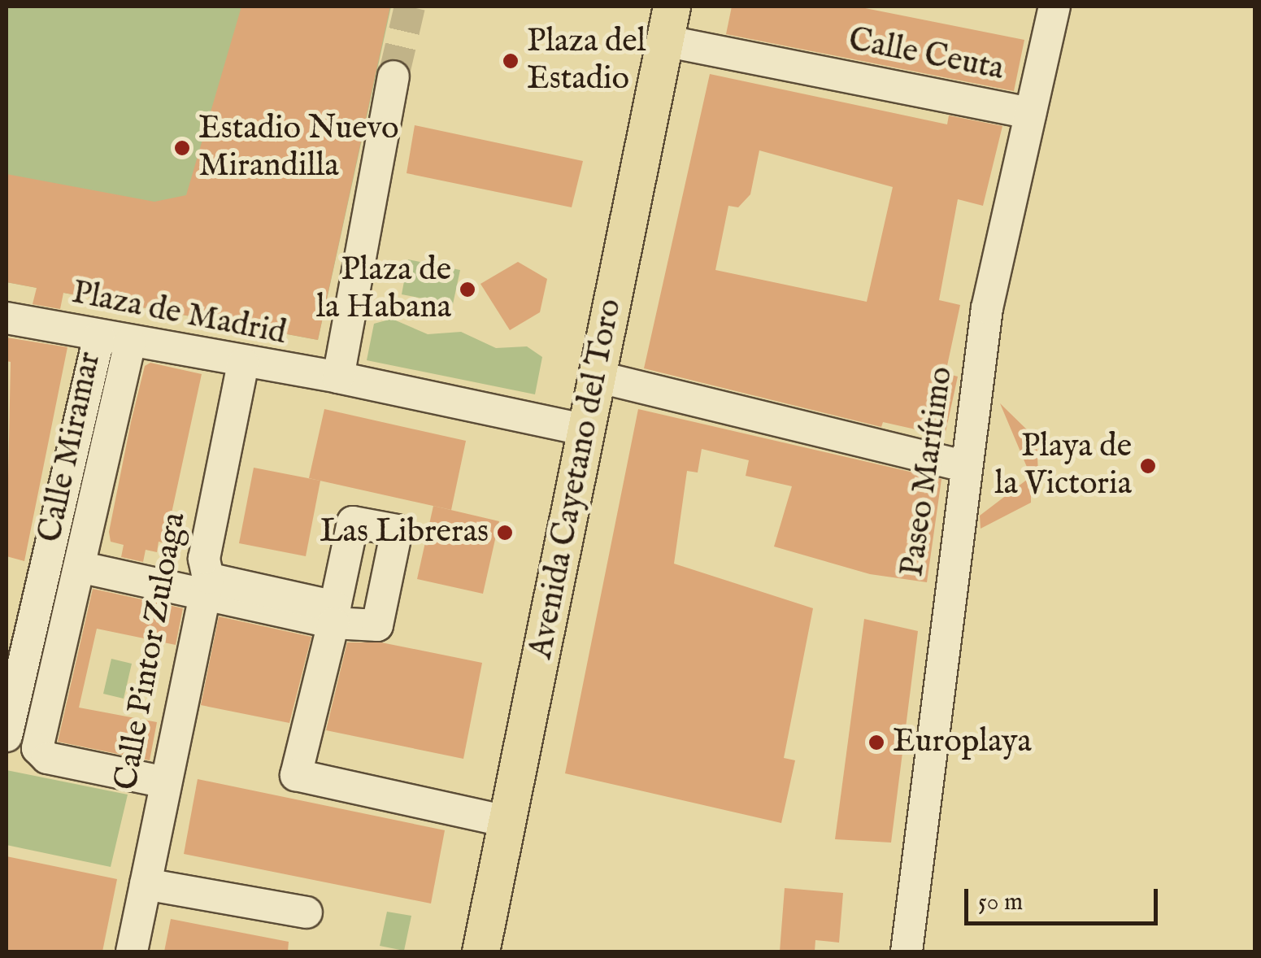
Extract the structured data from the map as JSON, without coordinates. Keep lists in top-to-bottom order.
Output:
{
  "streets": {
    "main road": ["Avenida Cayetano del Toro"],
    "street": [
      "Calle Ceuta",
      "Plaza de Madrid",
      "Calle Miramar",
      "Paseo Marítimo",
      "Calle Pintor Zuloaga"
    ]
  },
  "crossings": [
    ["Calle Ceuta", "Paseo Marítimo"],
    ["Calle Ceuta", "Avenida Cayetano del Toro"],
    ["Plaza de Madrid", "Calle Miramar"],
    ["Plaza de Madrid", "Avenida Cayetano del Toro"],
    ["Plaza de Madrid", "Calle Pintor Zuloaga"],
    ["Calle Miramar", "Calle Pintor Zuloaga"]
  ],
  "places": [
    "Plaza del Estadio",
    "Estadio Nuevo Mirandilla",
    "Plaza de la Habana",
    "Playa de la Victoria",
    "Las Libreras",
    "Europlaya"
  ],
  "scale_bar": "50 m"
}
